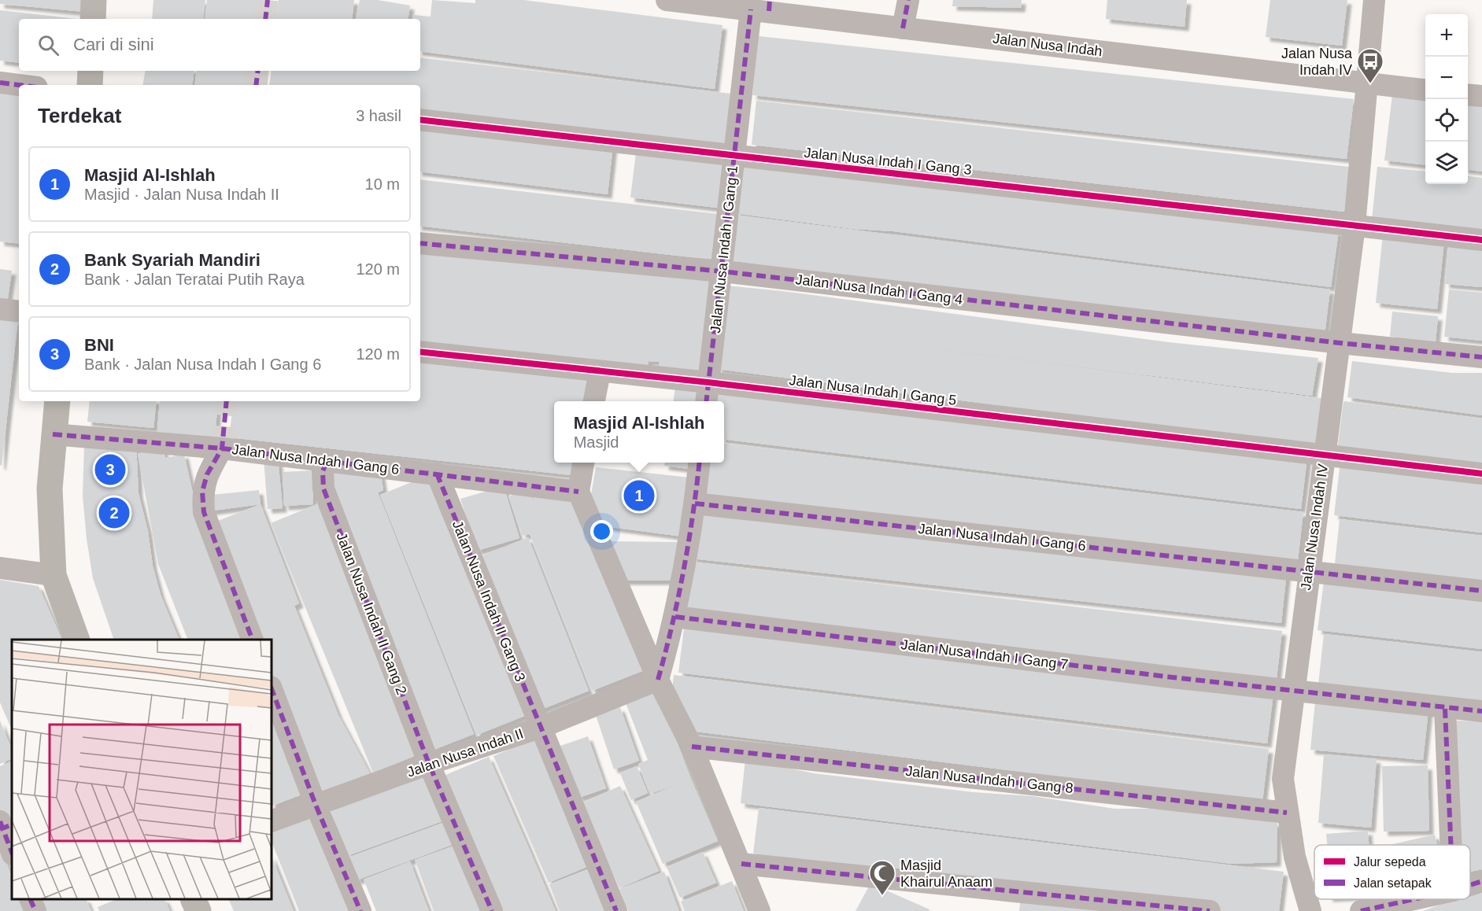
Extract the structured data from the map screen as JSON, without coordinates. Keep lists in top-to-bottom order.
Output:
{
  "streets": {
    "street": [
      "Jalan Nusa Indah",
      "Jalan Nusa Indah I Gang 3",
      "Jalan Nusa Indah I Gang 1",
      "Jalan Nusa Indah I Gang 4",
      "Jalan Nusa Indah I Gang 5",
      "Jalan Nusa Indah I Gang 6",
      "Jalan Nusa Indah IV",
      "Jalan Nusa Indah II Gang 3",
      "Jalan Nusa Indah II Gang 2",
      "Jalan Nusa Indah I Gang 7",
      "Jalan Nusa Indah II",
      "Jalan Nusa Indah I Gang 8"
    ]
  },
  "crossings": [
    ["Jalan Nusa Indah", "Jalan Nusa Indah I Gang 1"],
    ["Jalan Nusa Indah", "Jalan Nusa Indah IV"],
    ["Jalan Nusa Indah I Gang 3", "Jalan Nusa Indah I Gang 1"],
    ["Jalan Nusa Indah I Gang 3", "Jalan Nusa Indah IV"],
    ["Jalan Nusa Indah I Gang 1", "Jalan Nusa Indah I Gang 4"],
    ["Jalan Nusa Indah I Gang 1", "Jalan Nusa Indah I Gang 5"],
    ["Jalan Nusa Indah I Gang 4", "Jalan Nusa Indah IV"],
    ["Jalan Nusa Indah I Gang 5", "Jalan Nusa Indah IV"],
    ["Jalan Nusa Indah I Gang 6", "Jalan Nusa Indah IV"],
    ["Jalan Nusa Indah I Gang 6", "Jalan Nusa Indah II Gang 3"],
    ["Jalan Nusa Indah I Gang 6", "Jalan Nusa Indah II Gang 2"],
    ["Jalan Nusa Indah IV", "Jalan Nusa Indah I Gang 7"],
    ["Jalan Nusa Indah IV", "Jalan Nusa Indah I Gang 8"],
    ["Jalan Nusa Indah II Gang 3", "Jalan Nusa Indah II"],
    ["Jalan Nusa Indah II Gang 2", "Jalan Nusa Indah II"]
  ],
  "places": {
    "bus stop": ["Jalan Nusa Indah IV"],
    "mosque": ["Masjid Khairul Anaam"]
  },
  "legend": ["Jalur sepeda", "Jalan setapak"],
  "page": {
    "map_buttons": ["+", "−"],
    "search": "Cari di sini",
    "heading": ["Terdekat", "3 hasil"],
    "list": [
      {
        "mark": "1",
        "name": "Masjid Al-Ishlah",
        "note": "Masjid · Jalan Nusa Indah II",
        "value": "10 m"
      },
      {
        "mark": "2",
        "name": "Bank Syariah Mandiri",
        "note": "Bank · Jalan Teratai Putih Raya",
        "value": "120 m"
      },
      {
        "mark": "3",
        "name": "BNI",
        "note": "Bank · Jalan Nusa Indah I Gang 6",
        "value": "120 m"
      }
    ],
    "popup": ["Masjid Al-Ishlah", "Masjid"],
    "pins": ["3", "1", "2"]
  }
}
